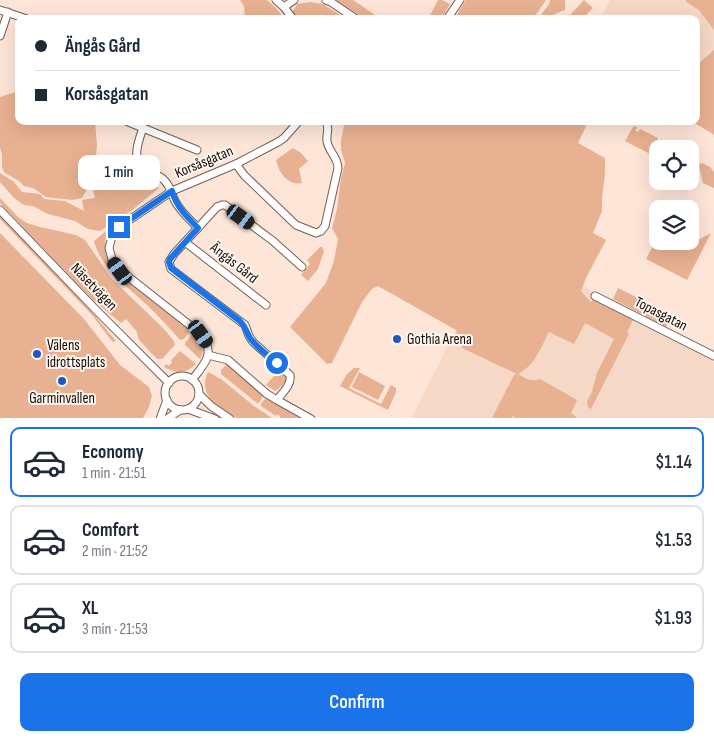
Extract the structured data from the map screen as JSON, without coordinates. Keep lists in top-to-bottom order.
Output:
{
  "streets": {
    "street": [
      "Korsåsgatan",
      "Ängås Gård",
      "Näsetvägen",
      "Topasgatan"
    ]
  },
  "crossings": [
    ["Korsåsgatan", "Ängås Gård"]
  ],
  "places": ["Gothia Arena", "Välens idrottsplats", "Garminvallen"],
  "page": {
    "banner": ["Ängås Gård", "Korsåsgatan"],
    "bubble": "1 min",
    "list": [
      {
        "name": "Economy",
        "note": "1 min · 21:51",
        "value": "$1.14"
      },
      {
        "name": "Comfort",
        "note": "2 min · 21:52",
        "value": "$1.53"
      },
      {
        "name": "XL",
        "note": "3 min · 21:53",
        "value": "$1.93"
      }
    ],
    "buttons": "Confirm"
  }
}
